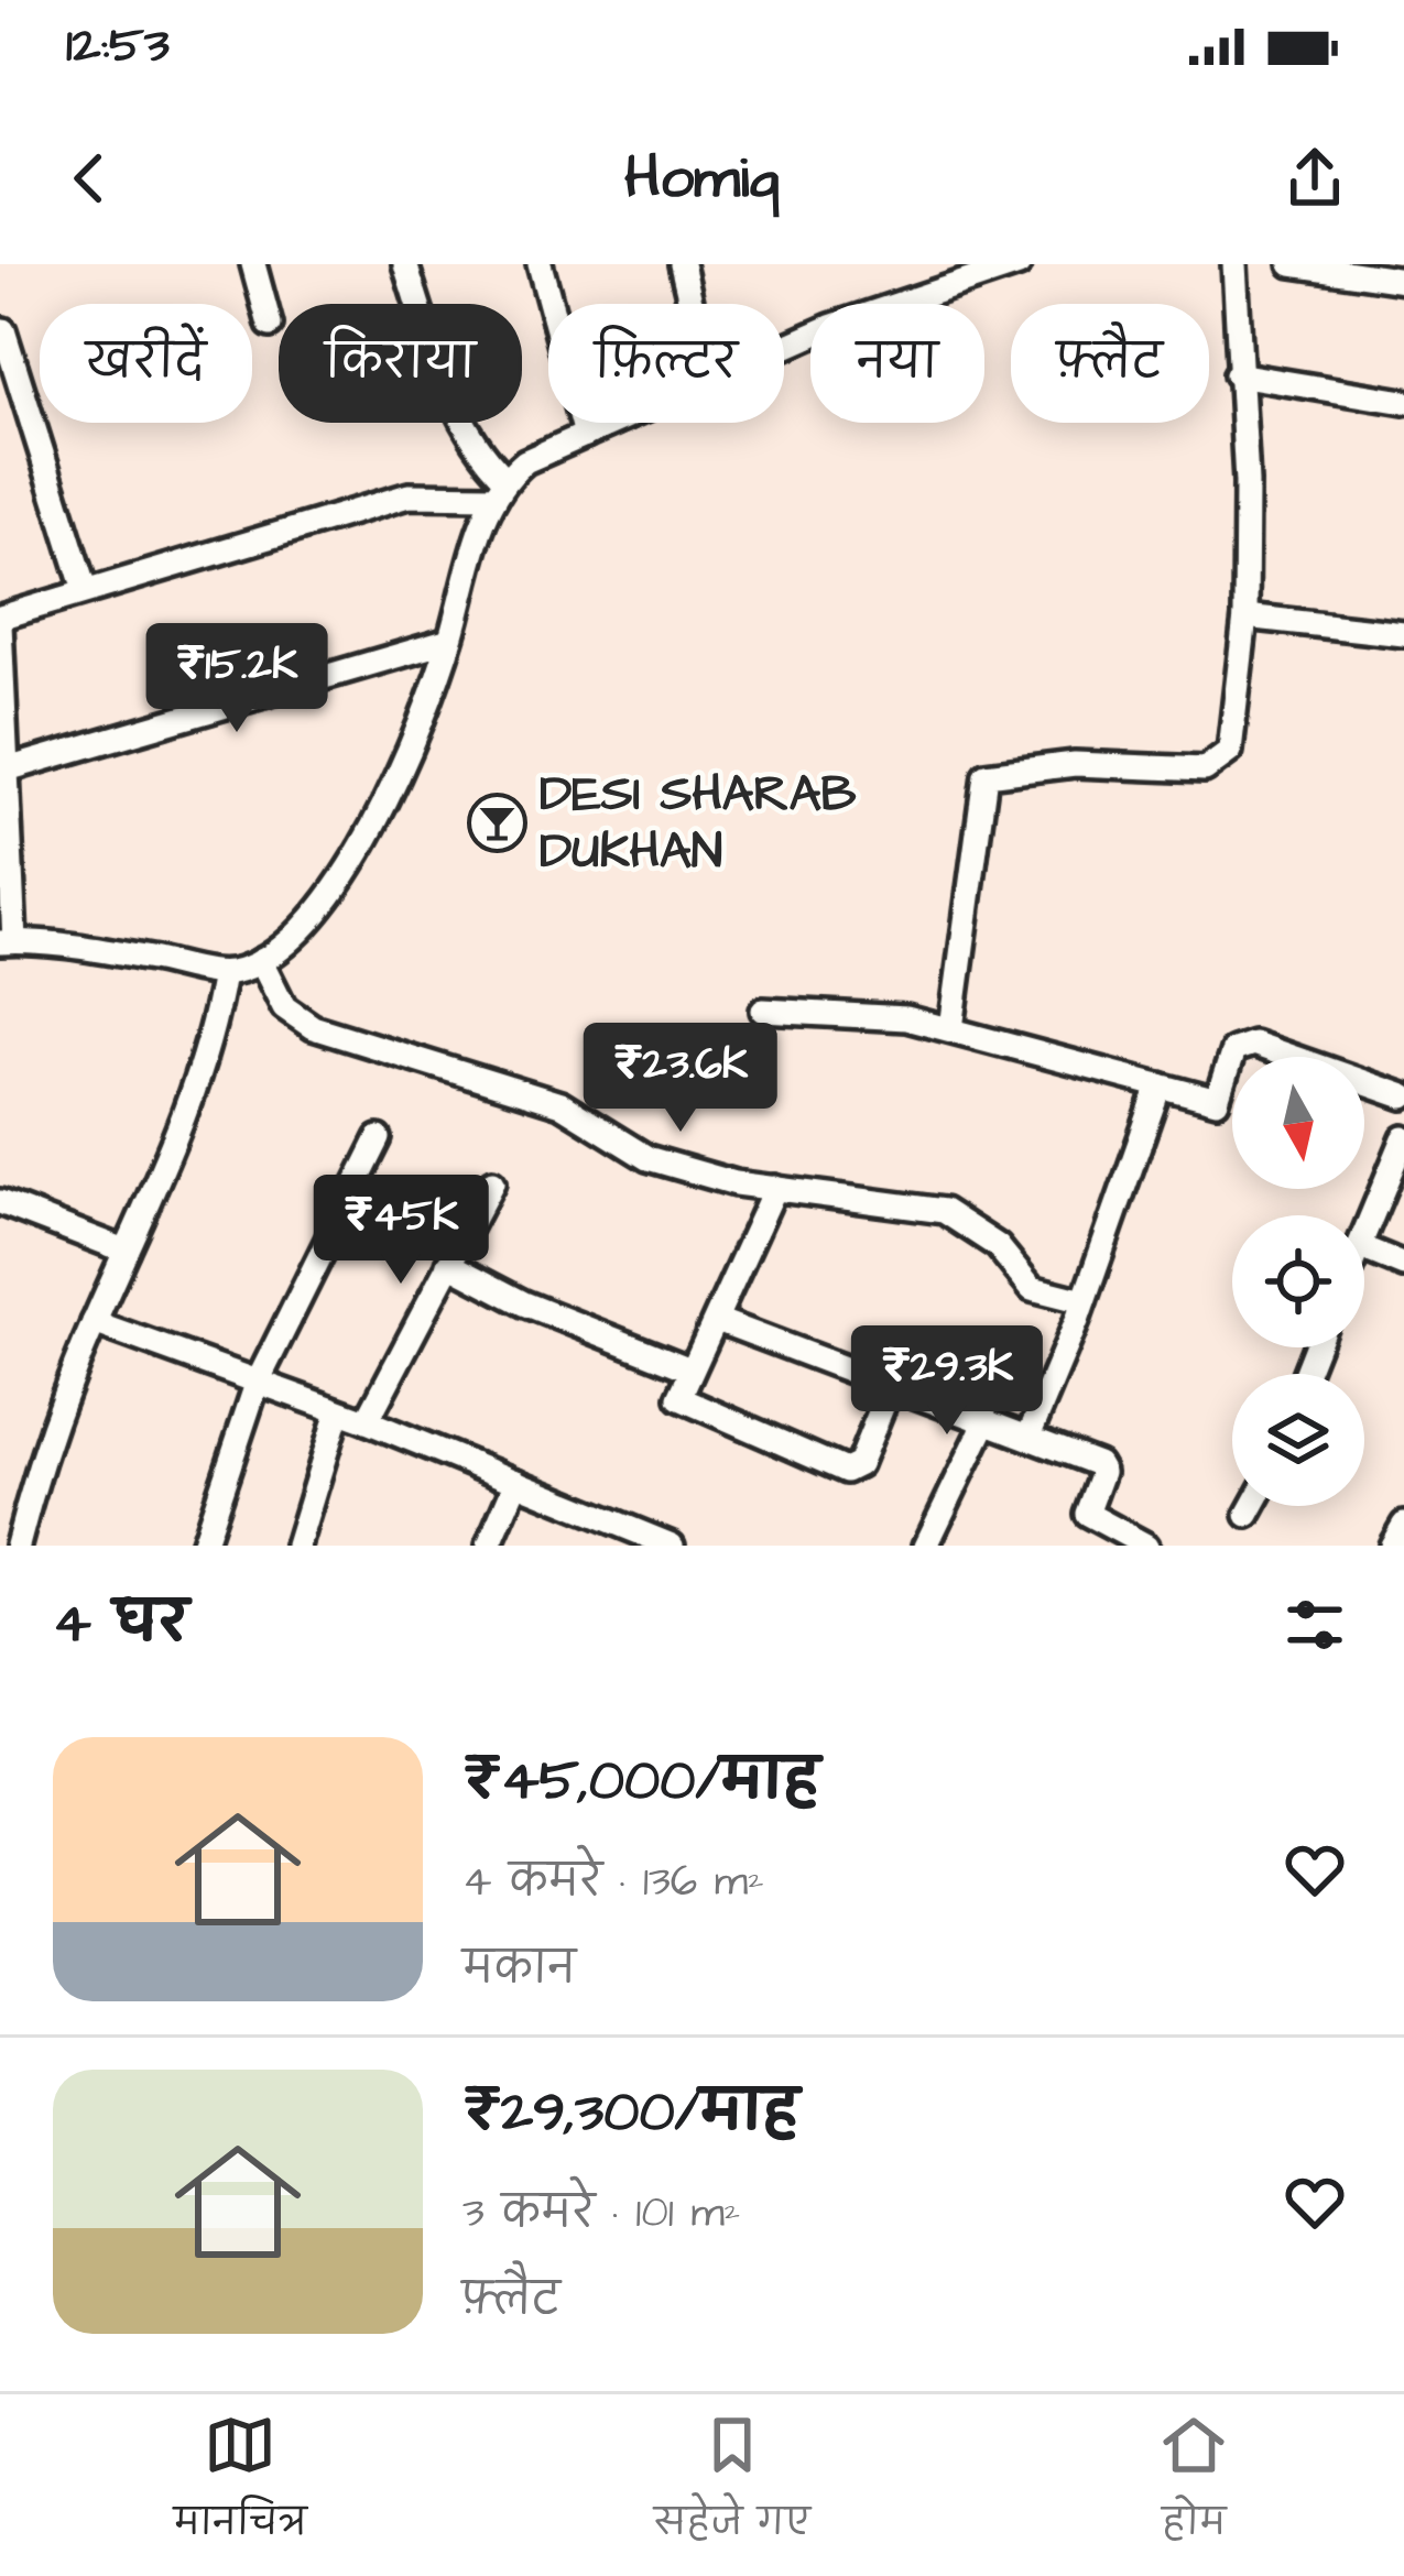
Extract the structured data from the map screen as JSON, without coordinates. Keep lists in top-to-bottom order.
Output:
{
  "places": {
    "bar": ["DESI SHARAB DUKHAN"]
  },
  "north": "bottom",
  "page": {
    "status": "12:53",
    "header": "Homiq",
    "chip": [
      "खरीदें",
      "किराया",
      "फ़िल्टर",
      "नया",
      "फ़्लैट"
    ],
    "price": [
      "₹15.2K",
      "₹23.6K",
      "₹45K",
      "₹29.3K"
    ],
    "heading": "4 घर",
    "list": [
      {
        "name": "₹45,000/माह",
        "note": "4 कमरे · 136 m² · मकान"
      },
      {
        "name": "₹29,300/माह",
        "note": "3 कमरे · 101 m² · फ़्लैट"
      }
    ],
    "tabs": ["मानचित्र", "सहेजे गए", "होम"]
  }
}
